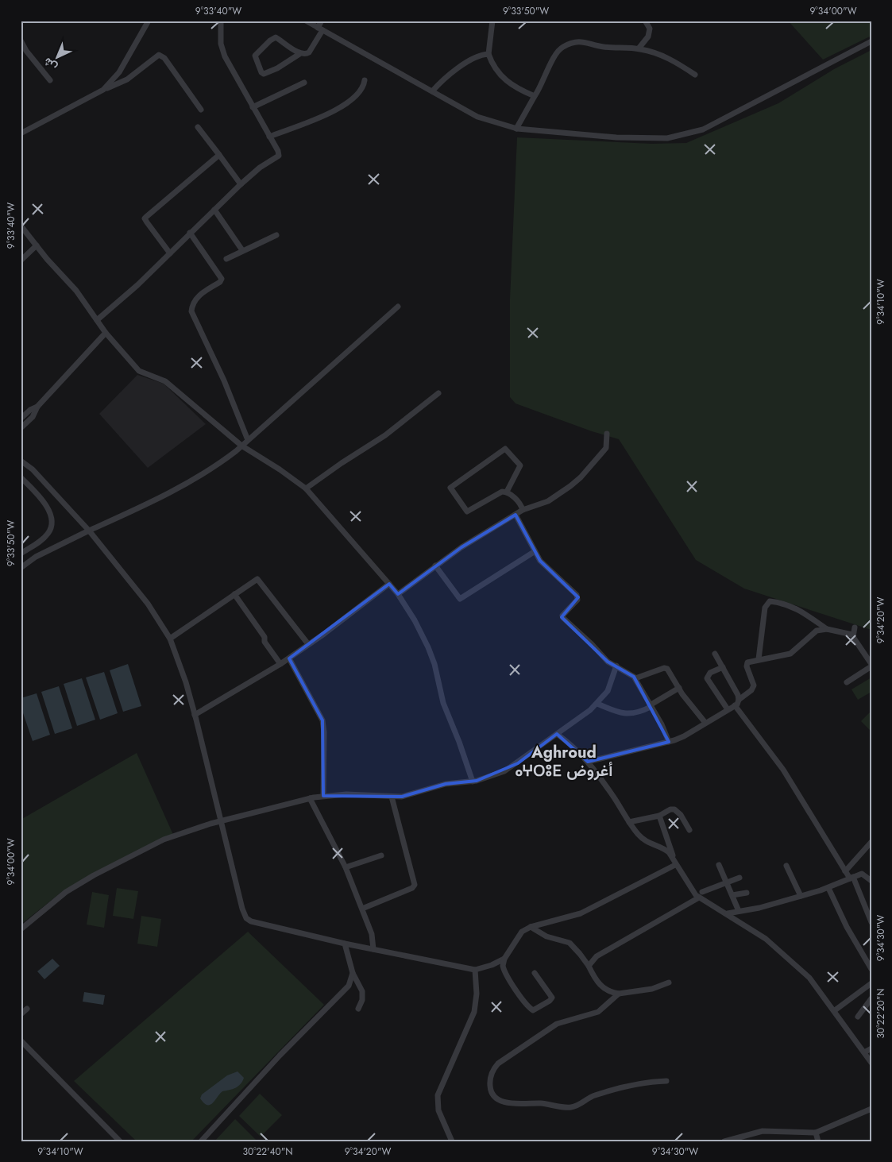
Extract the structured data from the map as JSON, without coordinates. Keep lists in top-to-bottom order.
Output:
{
  "districts": ["Aghroud ⴰⵖⵔⵓⴹ أغروض"],
  "north": "bottom left",
  "coordinates": [
    "9°33'40\"W",
    "9°33'50\"W",
    "9°34'00\"W",
    "9°34'10\"W",
    "9°34'20\"W",
    "9°34'30\"W",
    "30°22'20\"N",
    "30°22'40\"N"
  ]
}
